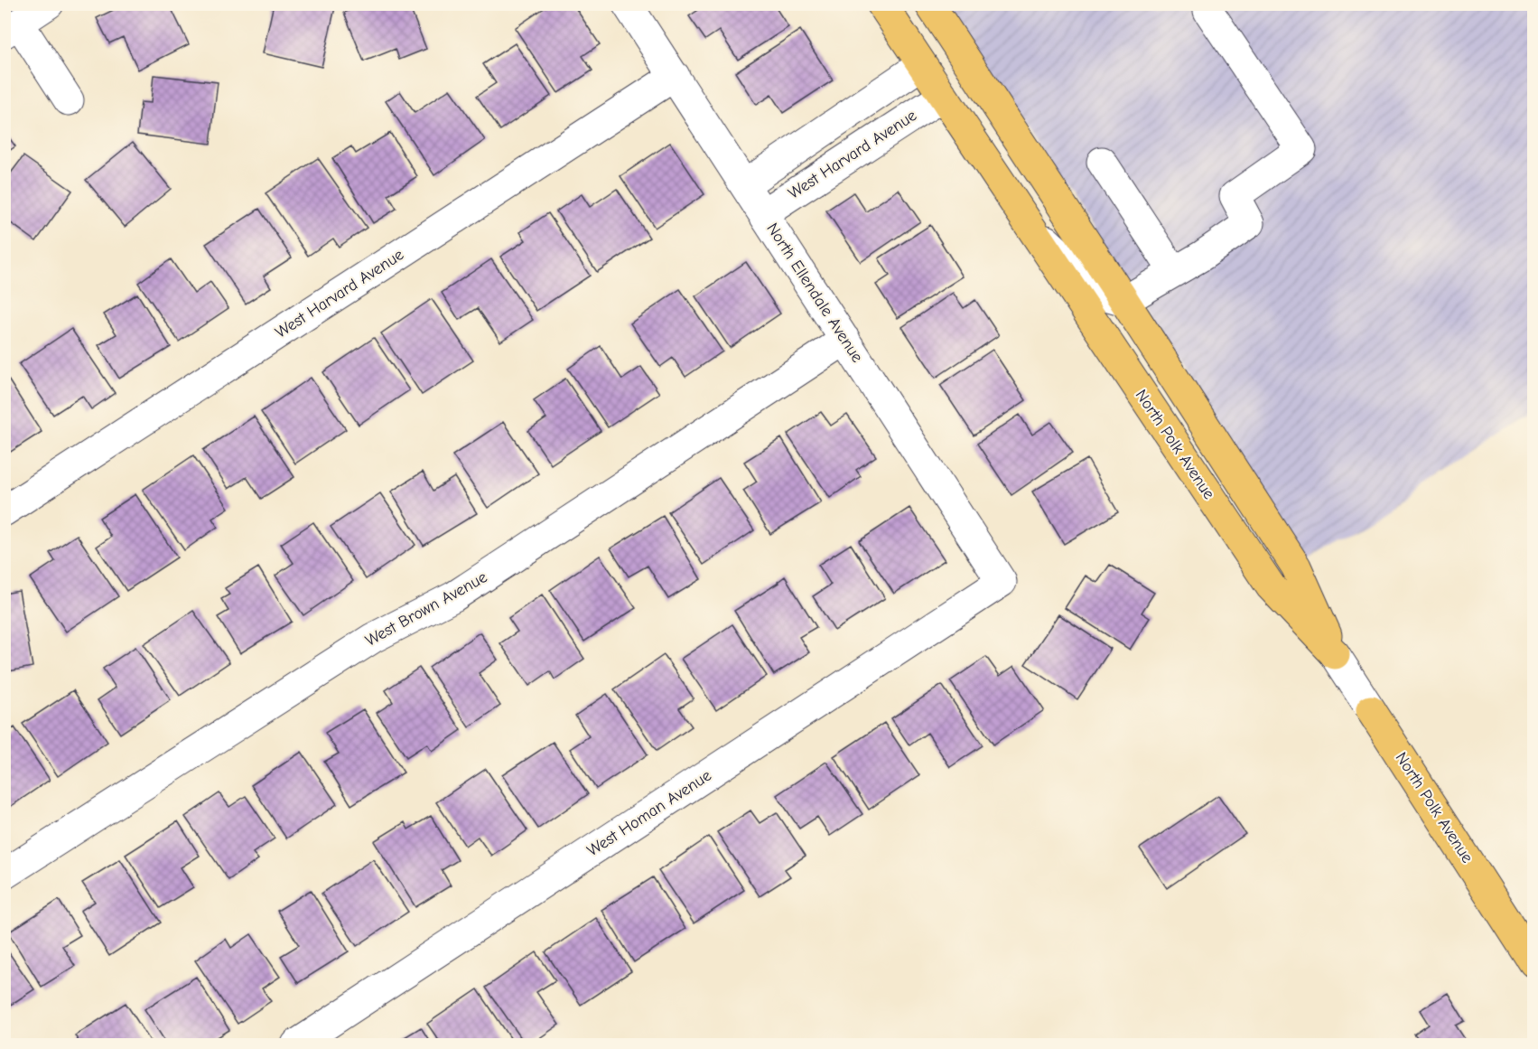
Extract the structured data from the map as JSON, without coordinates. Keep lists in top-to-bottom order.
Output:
{
  "streets": {
    "main road": ["North Polk Avenue"],
    "street": [
      "West Harvard Avenue",
      "North Ellendale Avenue",
      "West Brown Avenue",
      "West Homan Avenue"
    ]
  },
  "crossings": [
    ["West Harvard Avenue", "North Ellendale Avenue"],
    ["West Harvard Avenue", "North Polk Avenue"],
    ["North Ellendale Avenue", "West Brown Avenue"],
    ["North Ellendale Avenue", "West Homan Avenue"]
  ]
}
